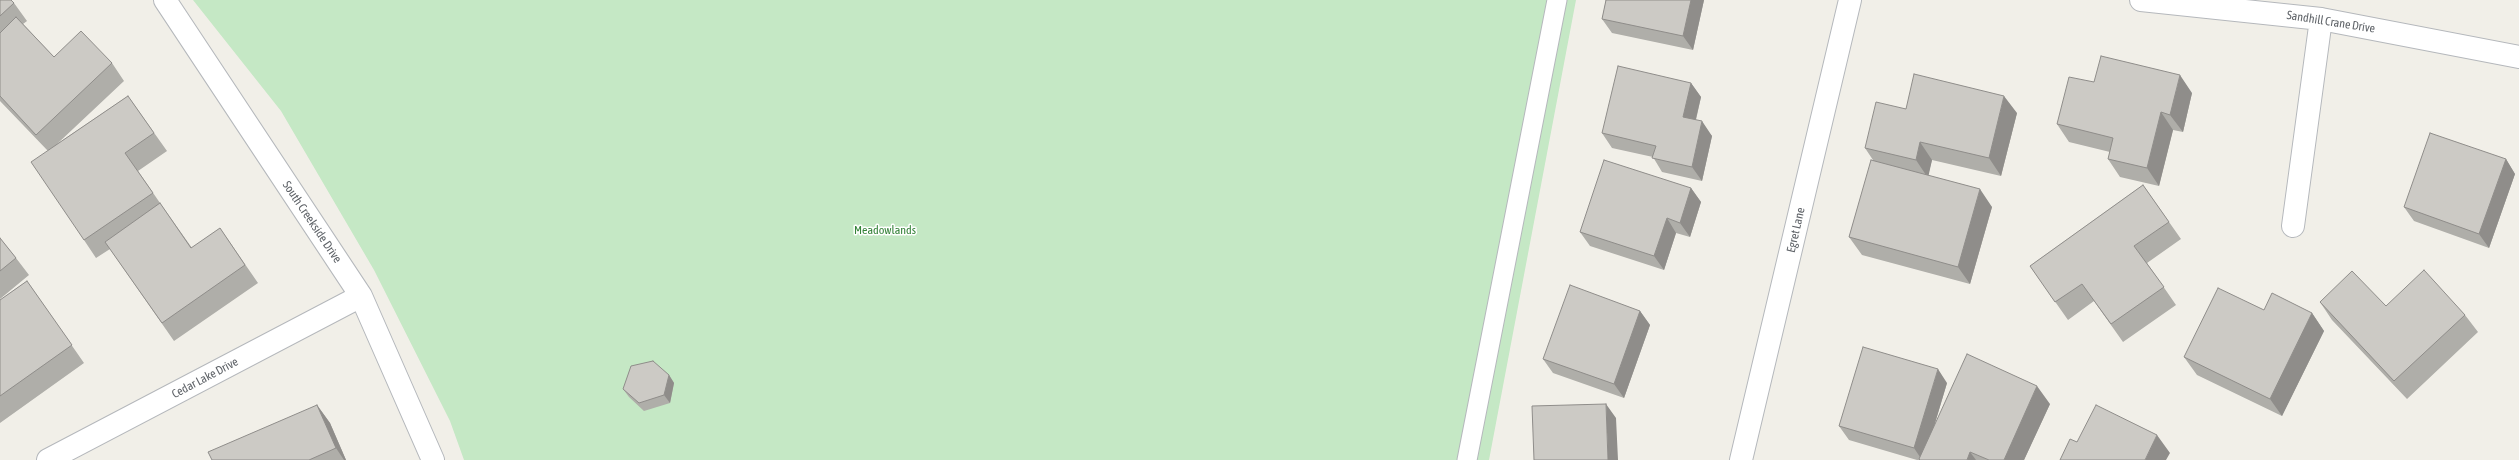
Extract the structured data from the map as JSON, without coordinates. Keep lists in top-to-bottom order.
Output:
{
  "streets": {
    "street": [
      "Sandhill Crane Drive",
      "South Creekside Drive",
      "Egret Lane",
      "Cedar Lake Drive"
    ]
  },
  "crossings": [
    ["South Creekside Drive", "Cedar Lake Drive"]
  ],
  "parks": ["Meadowlands"]
}
